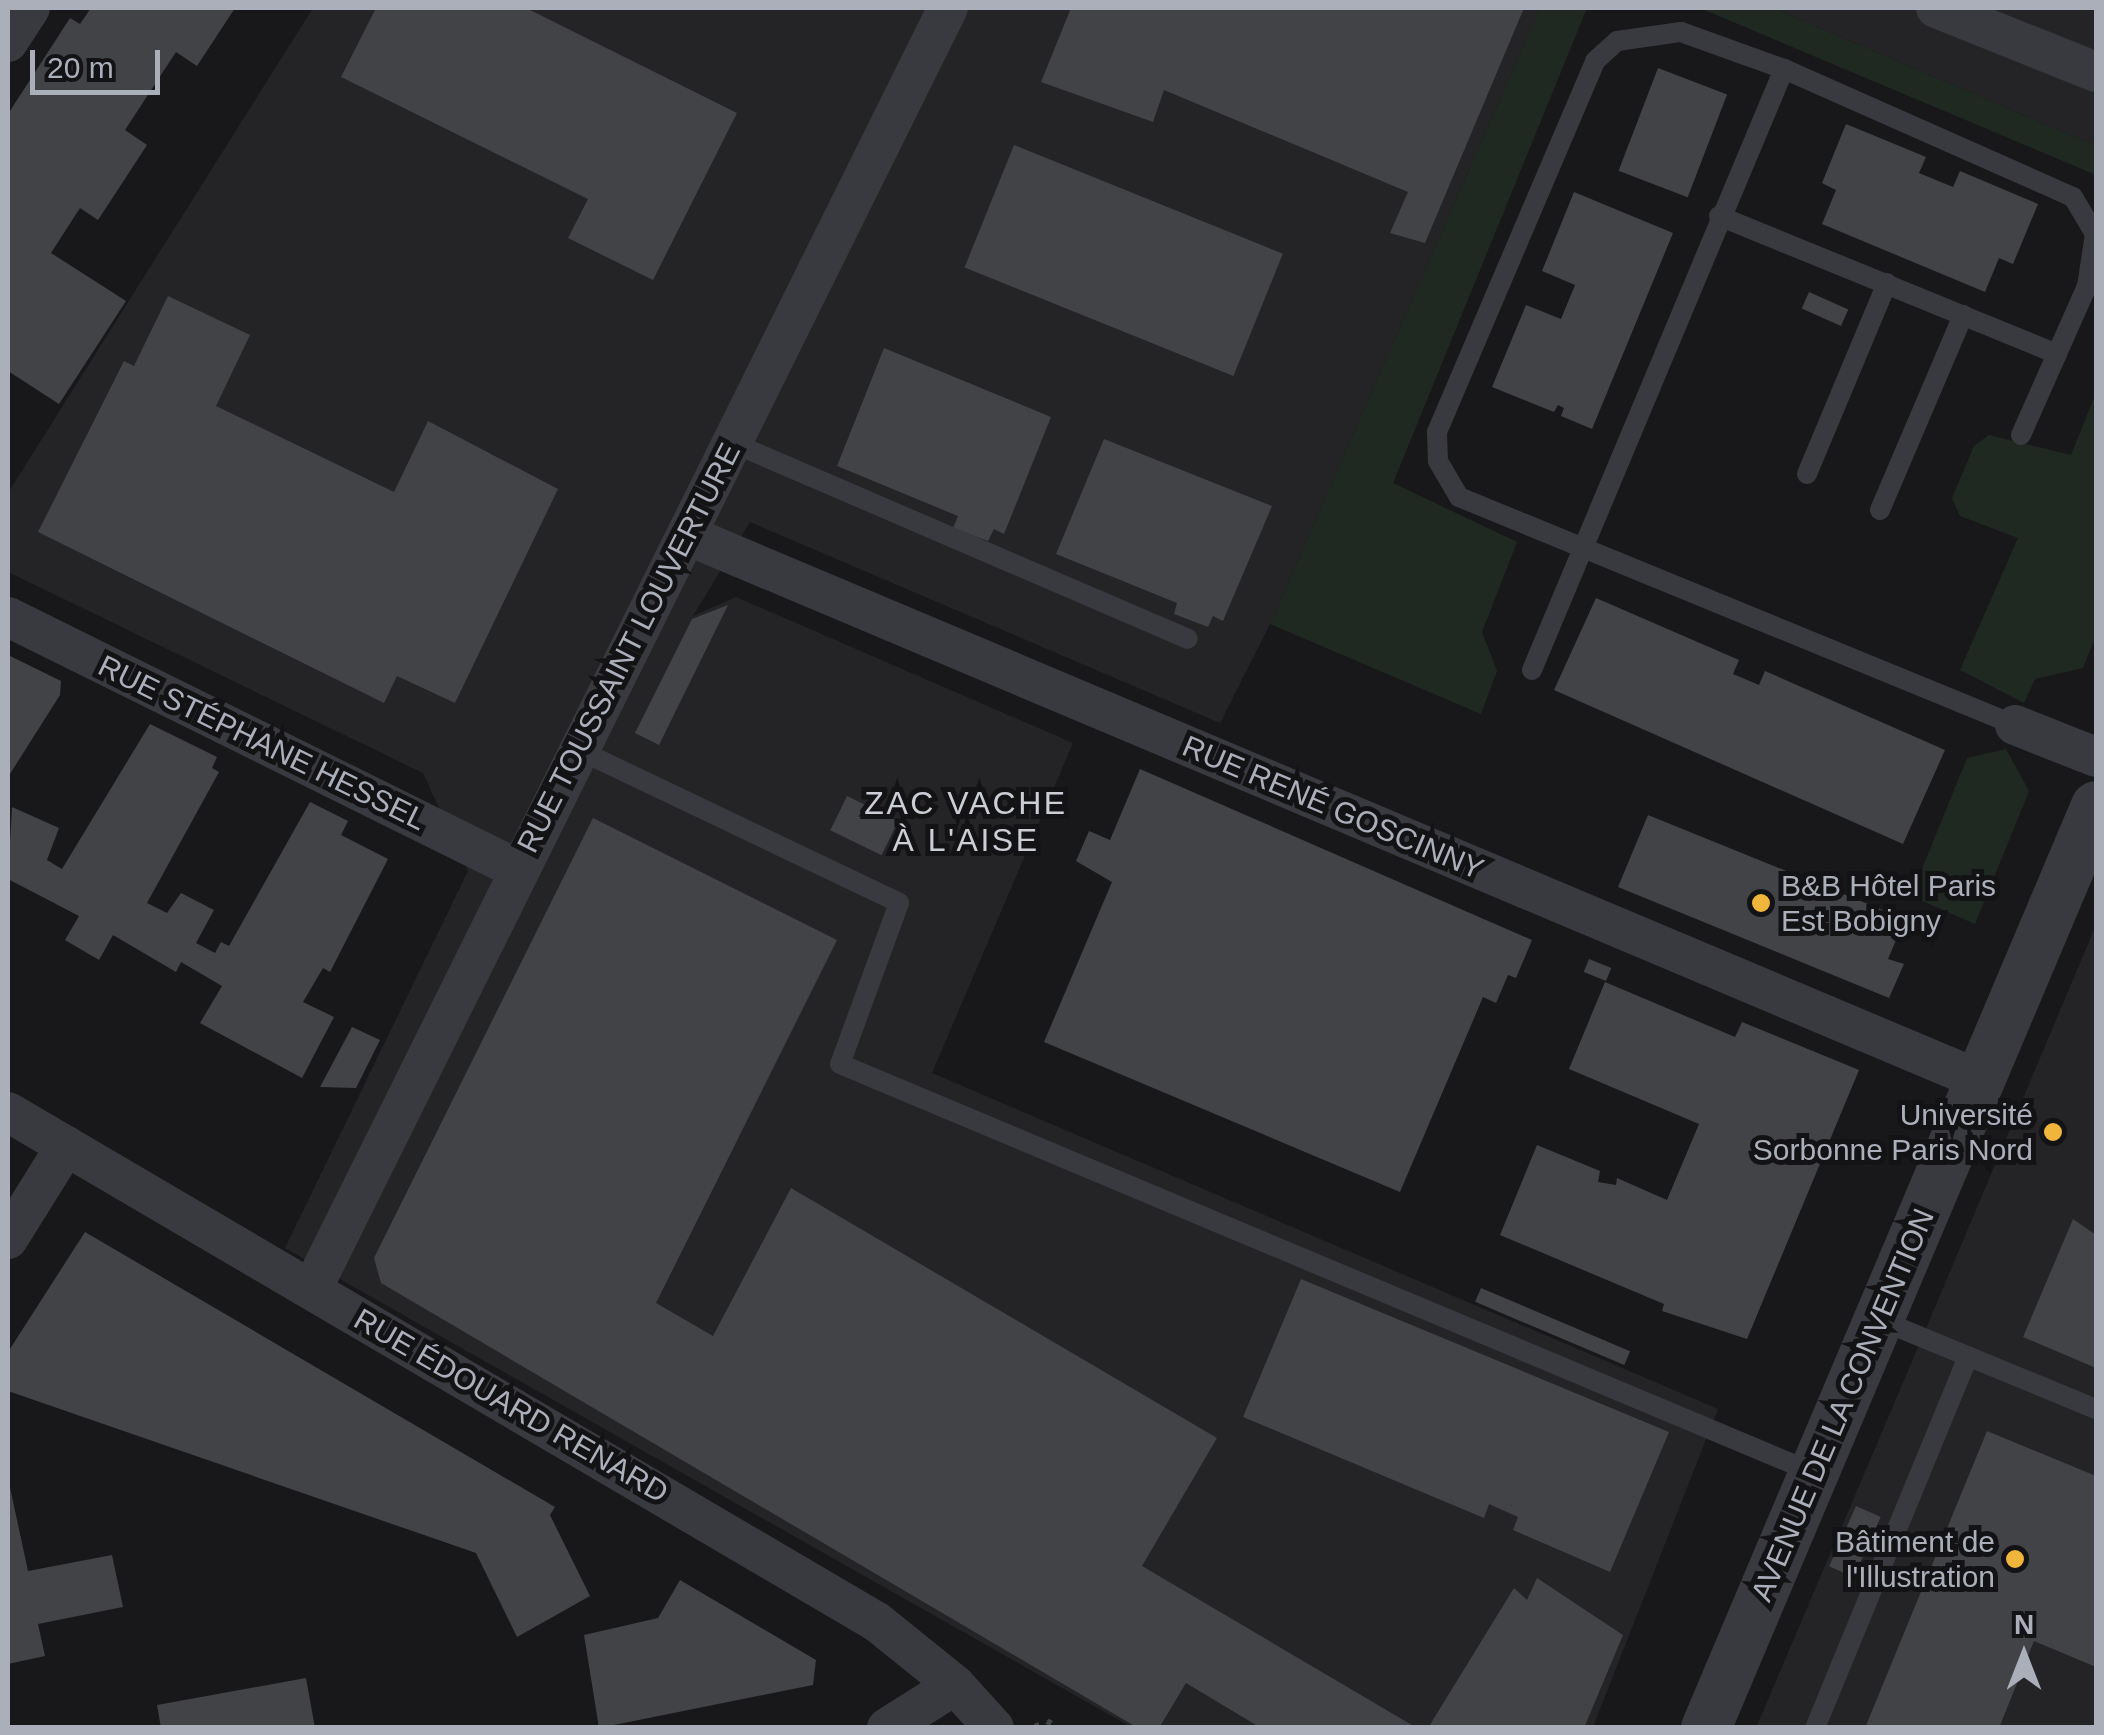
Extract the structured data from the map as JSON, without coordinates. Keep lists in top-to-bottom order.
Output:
{
  "streets": {
    "street": [
      "RUE TOUSSAINT LOUVERTURE",
      "RUE STÉPHANE HESSEL",
      "RUE RENÉ GOSCINNY",
      "AVENUE DE LA CONVENTION",
      "RUE ÉDOUARD RENARD"
    ]
  },
  "crossings": [
    ["RUE TOUSSAINT LOUVERTURE", "RUE STÉPHANE HESSEL"],
    ["RUE TOUSSAINT LOUVERTURE", "RUE RENÉ GOSCINNY"],
    ["RUE TOUSSAINT LOUVERTURE", "RUE ÉDOUARD RENARD"],
    ["RUE RENÉ GOSCINNY", "AVENUE DE LA CONVENTION"]
  ],
  "districts": ["ZAC VACHE À L'AISE"],
  "places": ["B&B Hôtel Paris Est Bobigny", "Université Sorbonne Paris Nord", "Bâtiment de l'Illustration"],
  "scale_bar": "20 m",
  "north": "top"
}
